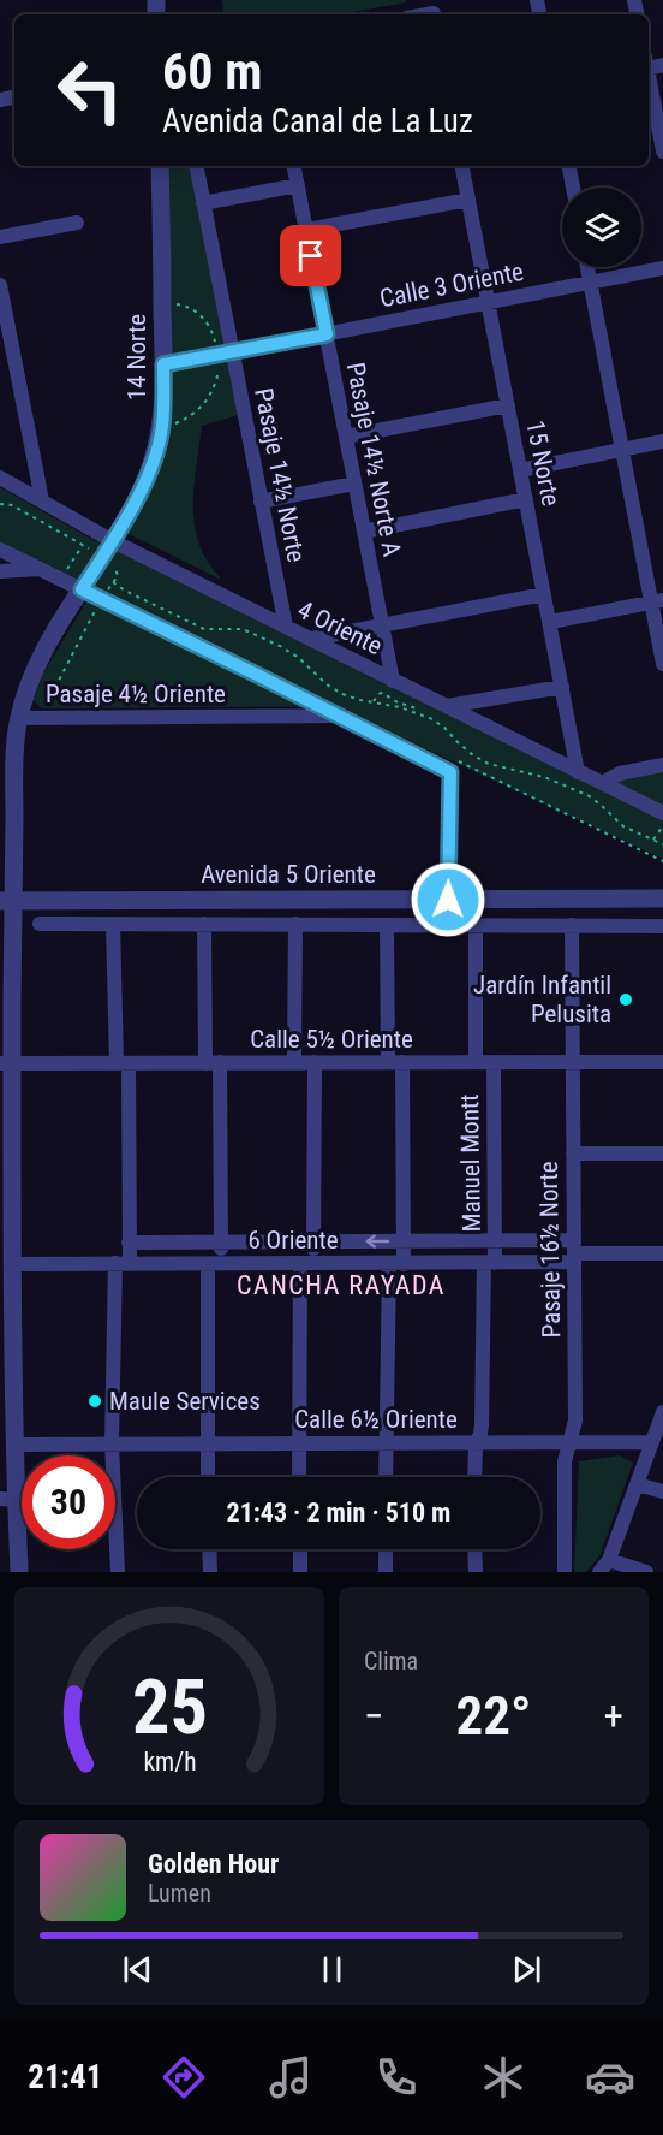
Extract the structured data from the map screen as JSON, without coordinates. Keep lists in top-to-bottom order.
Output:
{
  "streets": {
    "street": [
      "Calle 3 Oriente",
      "14 Norte",
      "Pasaje 14½ Norte A",
      "15 Norte",
      "Pasaje 14½ Norte",
      "4 Oriente",
      "Pasaje 4½ Oriente",
      "Avenida 5 Oriente",
      "Calle 5½ Oriente",
      "Manuel Montt",
      "6 Oriente",
      "Pasaje 16½ Norte",
      "Calle 6½ Oriente"
    ]
  },
  "crossings": [
    ["Calle 3 Oriente", "14 Norte"],
    ["Calle 3 Oriente", "Pasaje 14½ Norte A"],
    ["Calle 3 Oriente", "15 Norte"],
    ["Calle 3 Oriente", "Pasaje 14½ Norte"],
    ["14 Norte", "4 Oriente"],
    ["14 Norte", "Pasaje 4½ Oriente"],
    ["14 Norte", "Avenida 5 Oriente"],
    ["14 Norte", "Calle 5½ Oriente"],
    ["14 Norte", "6 Oriente"],
    ["14 Norte", "Calle 6½ Oriente"],
    ["Pasaje 14½ Norte A", "4 Oriente"],
    ["15 Norte", "4 Oriente"],
    ["Pasaje 14½ Norte", "4 Oriente"],
    ["Calle 5½ Oriente", "Manuel Montt"],
    ["Calle 5½ Oriente", "Pasaje 16½ Norte"],
    ["Manuel Montt", "6 Oriente"],
    ["Manuel Montt", "Calle 6½ Oriente"],
    ["6 Oriente", "Pasaje 16½ Norte"],
    ["Pasaje 16½ Norte", "Calle 6½ Oriente"]
  ],
  "districts": ["CANCHA RAYADA"],
  "places": ["Jardín Infantil Pelusita", "Maule Services"],
  "page": {
    "turn": ["60 m", "Avenida Canal de La Luz"],
    "limit": "30",
    "trip": "21:43 · 2 min · 510 m",
    "tile": "Clima",
    "heat": ["−", "22°", "+"],
    "song": ["Golden Hour", "Lumen"],
    "tabs": "21:41",
    "gauge": ["25", "km/h"]
  }
}
